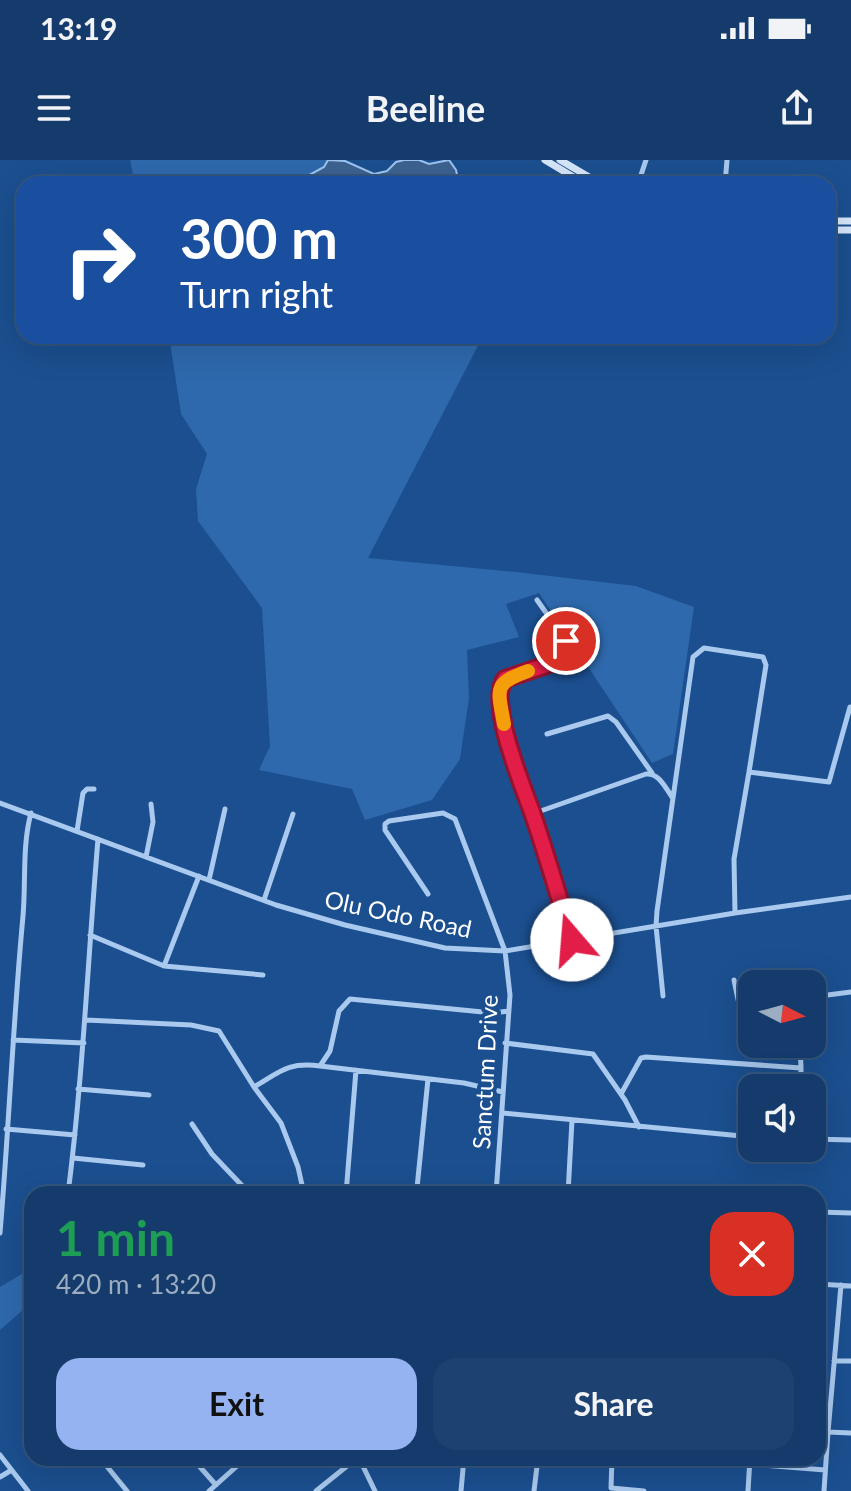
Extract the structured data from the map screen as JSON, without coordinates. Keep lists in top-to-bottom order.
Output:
{
  "streets": {
    "street": ["Olu Odo Road", "Sanctum Drive"]
  },
  "crossings": [
    ["Olu Odo Road", "Sanctum Drive"]
  ],
  "north": "right",
  "page": {
    "status": "13:19",
    "header": "Beeline",
    "turn": ["300 m", "Turn right"],
    "heading": ["1 min", "420 m · 13:20"],
    "buttons": ["Exit", "Share"]
  }
}
